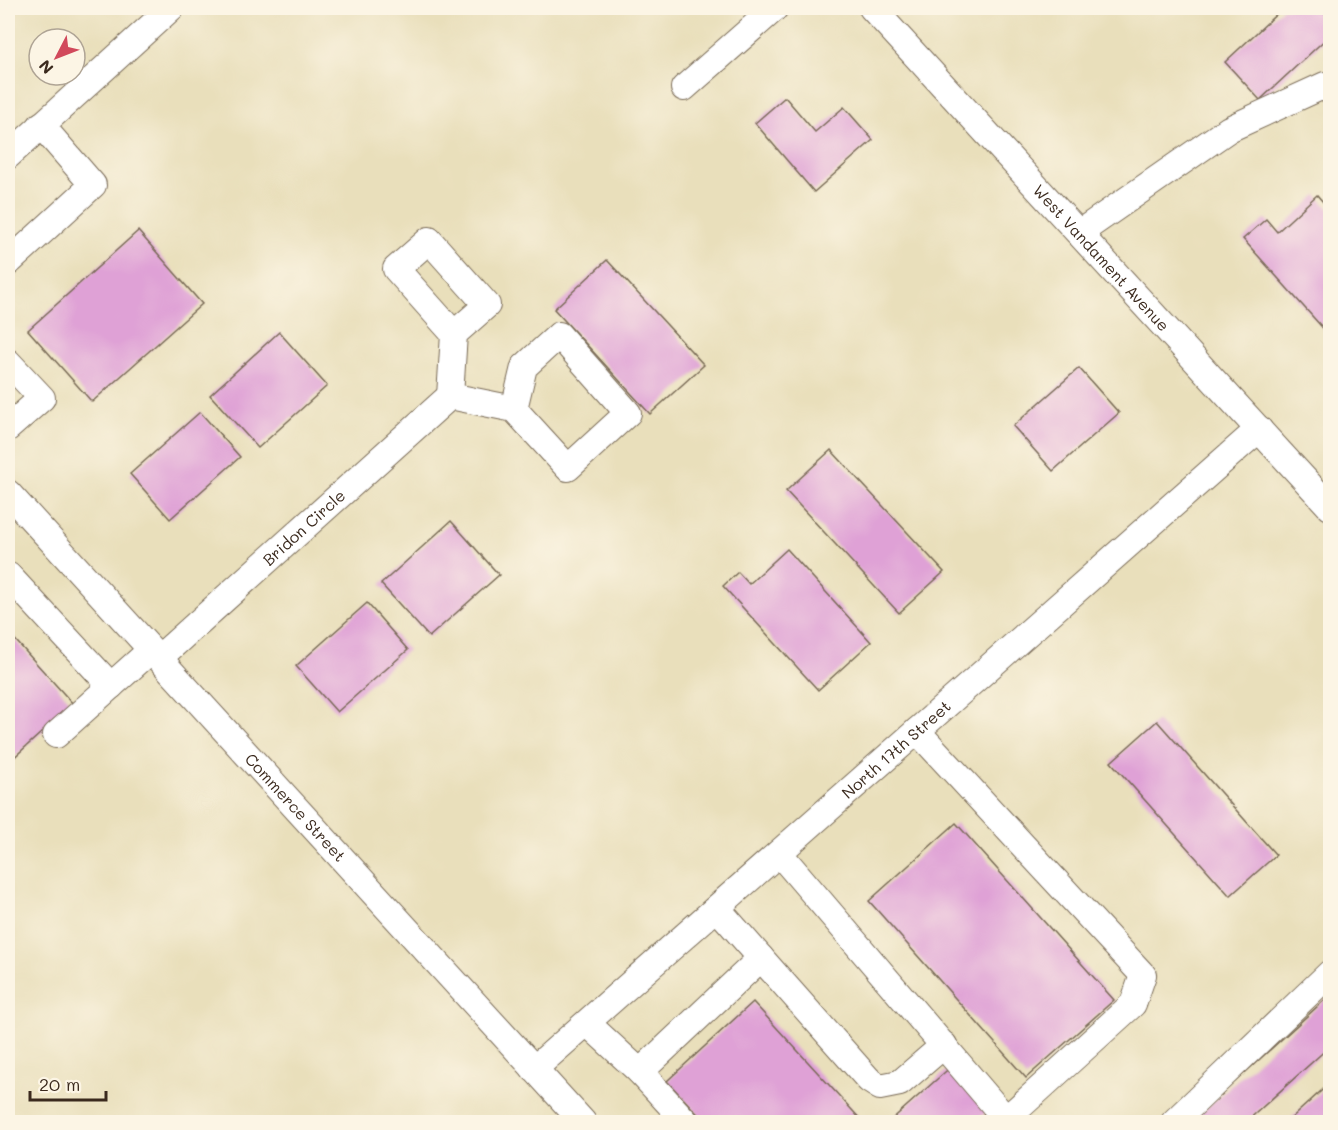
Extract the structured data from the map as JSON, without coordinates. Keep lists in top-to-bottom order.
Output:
{
  "streets": {
    "street": [
      "West Vandament Avenue",
      "Bridon Circle",
      "North 17th Street",
      "Commerce Street"
    ]
  },
  "crossings": [
    ["West Vandament Avenue", "North 17th Street"],
    ["Bridon Circle", "Commerce Street"],
    ["North 17th Street", "Commerce Street"]
  ],
  "scale_bar": "20 m",
  "north": "bottom left"
}
